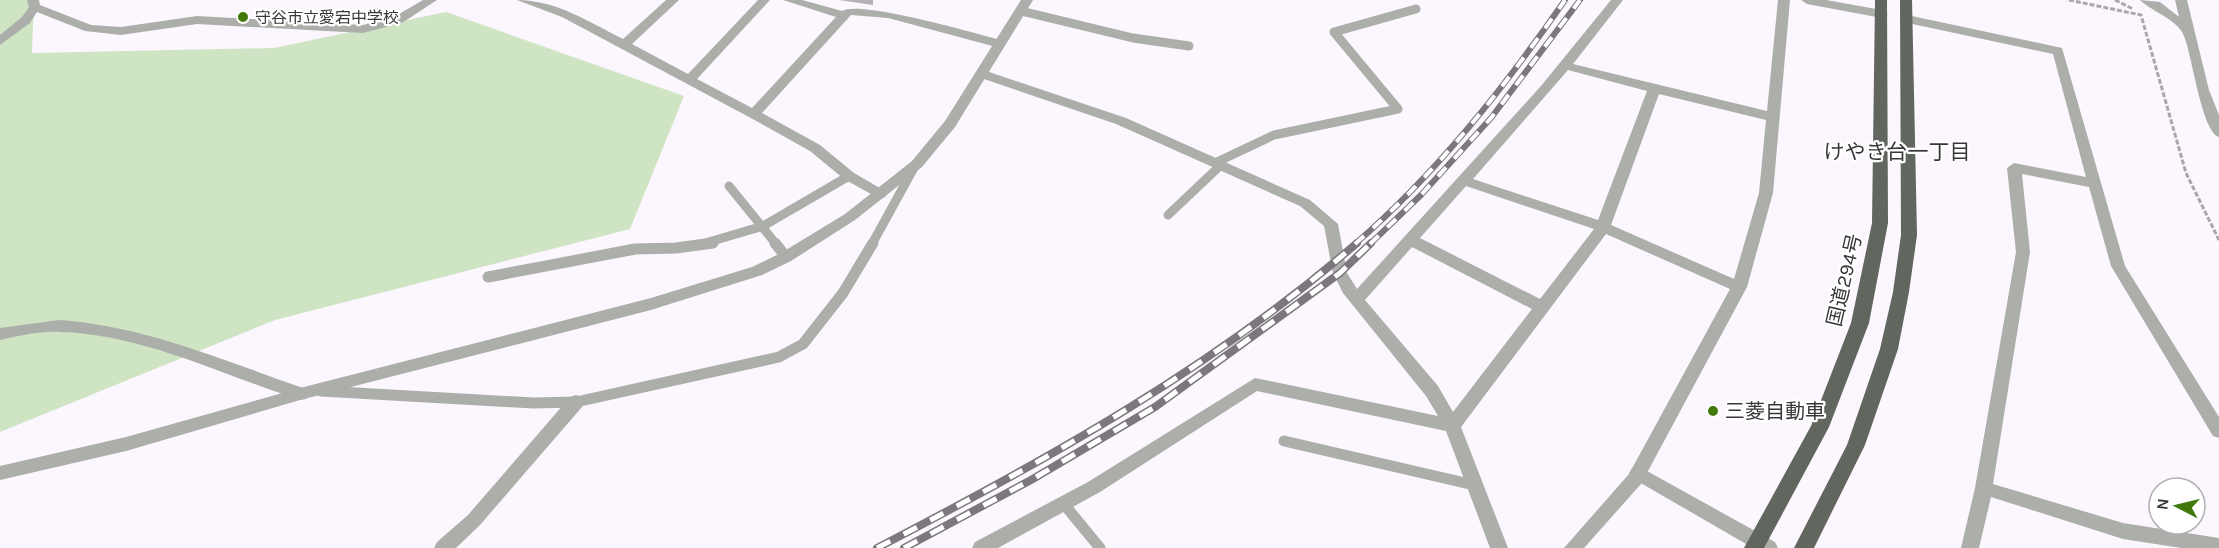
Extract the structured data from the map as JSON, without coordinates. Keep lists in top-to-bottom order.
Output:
{
  "streets": {
    "highway": ["国道294号"]
  },
  "districts": ["けやき台一丁目"],
  "places": ["守谷市立愛宕中学校", "三菱自動車"],
  "north": "left"
}
